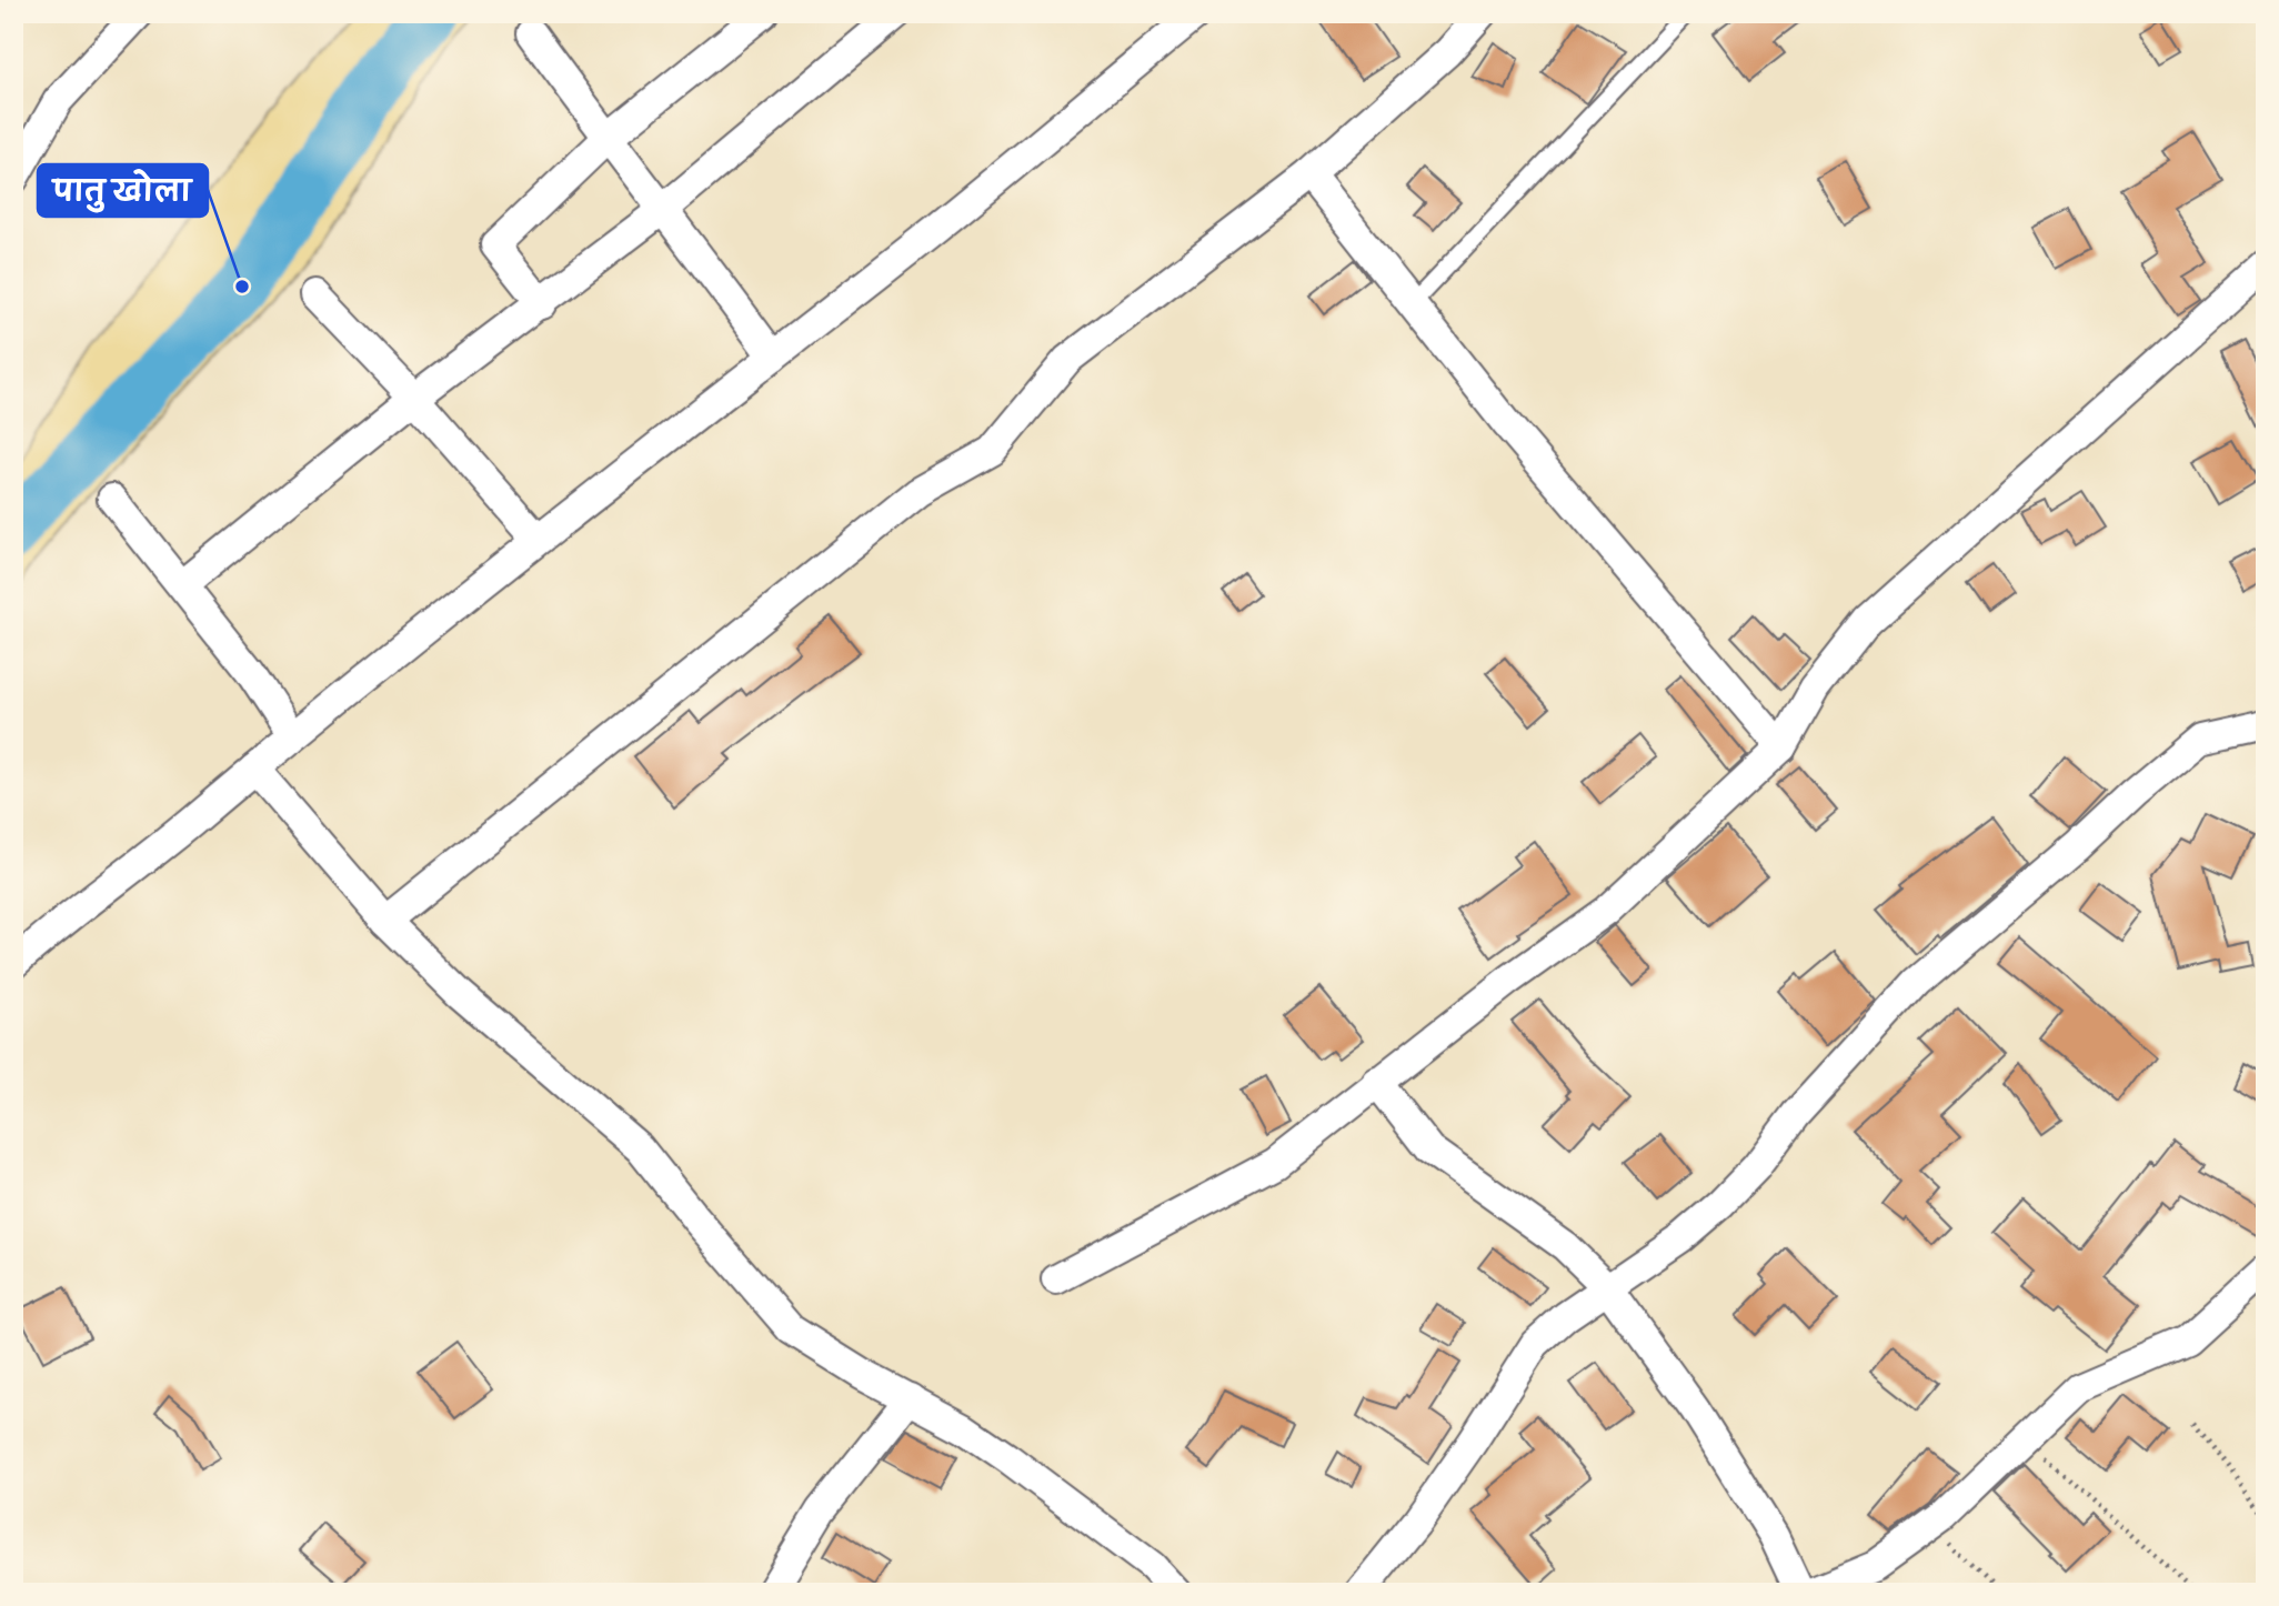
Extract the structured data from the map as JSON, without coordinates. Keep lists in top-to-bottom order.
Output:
{
  "places": ["पातु खोला"]
}
